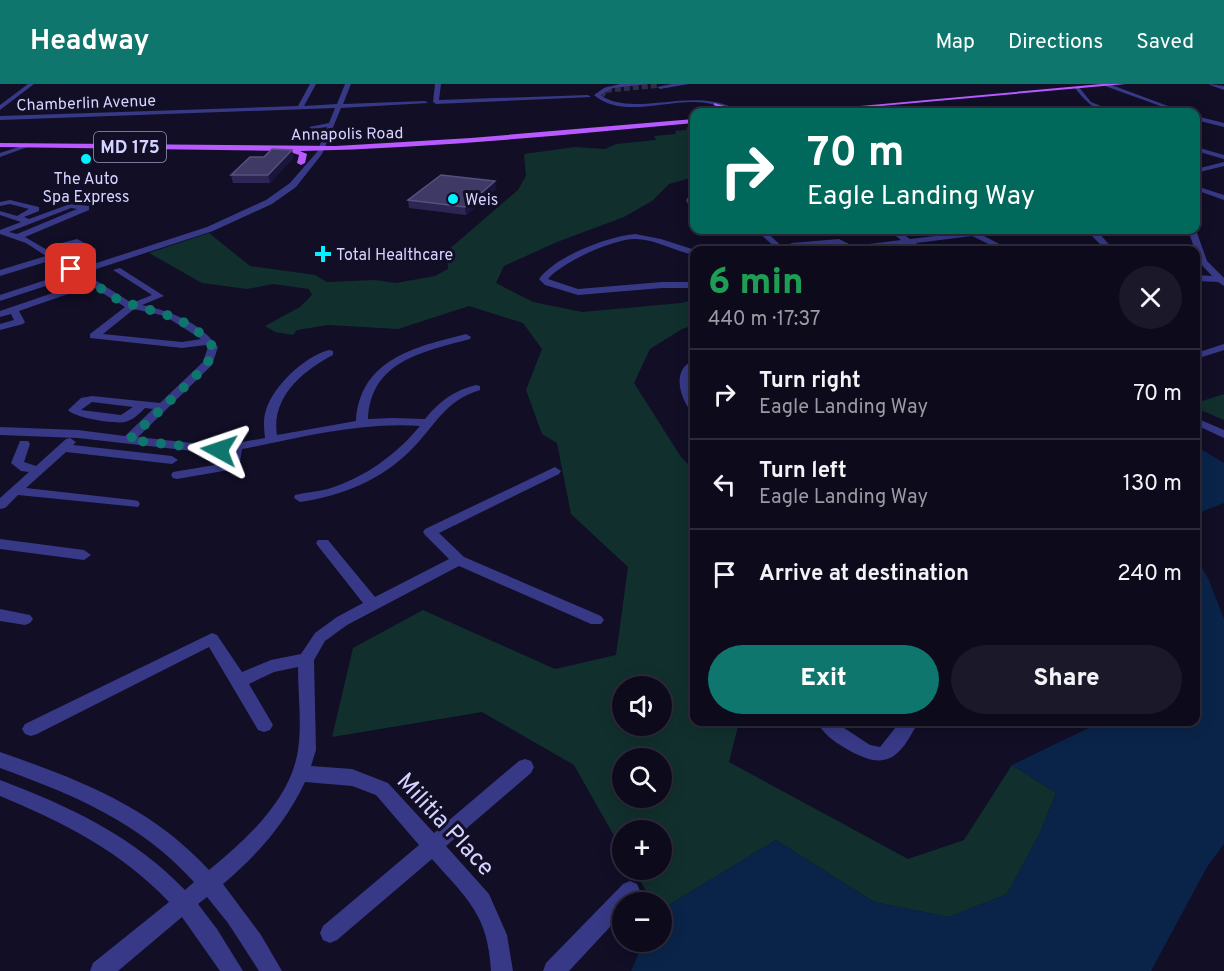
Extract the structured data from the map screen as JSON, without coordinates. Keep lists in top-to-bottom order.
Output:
{
  "streets": {
    "main road": ["Annapolis Road", "MD 175"],
    "street": ["Chamberlin Avenue", "Militia Place"]
  },
  "places": {
    "other": ["The Auto Spa Express", "Weis"],
    "health": ["Total Healthcare"]
  },
  "page": {
    "header": "Headway",
    "nav": ["Map", "Directions", "Saved"],
    "turn": ["70 m", "Eagle Landing Way"],
    "heading": ["6 min", "440 m · 17:37"],
    "list": [
      {
        "name": "Turn right",
        "note": "Eagle Landing Way",
        "value": "70 m"
      },
      {
        "name": "Turn left",
        "note": "Eagle Landing Way",
        "value": "130 m"
      },
      {
        "name": "Arrive at destination",
        "value": "240 m"
      }
    ],
    "buttons": ["Exit", "Share"],
    "map_buttons": ["+", "−"]
  }
}
